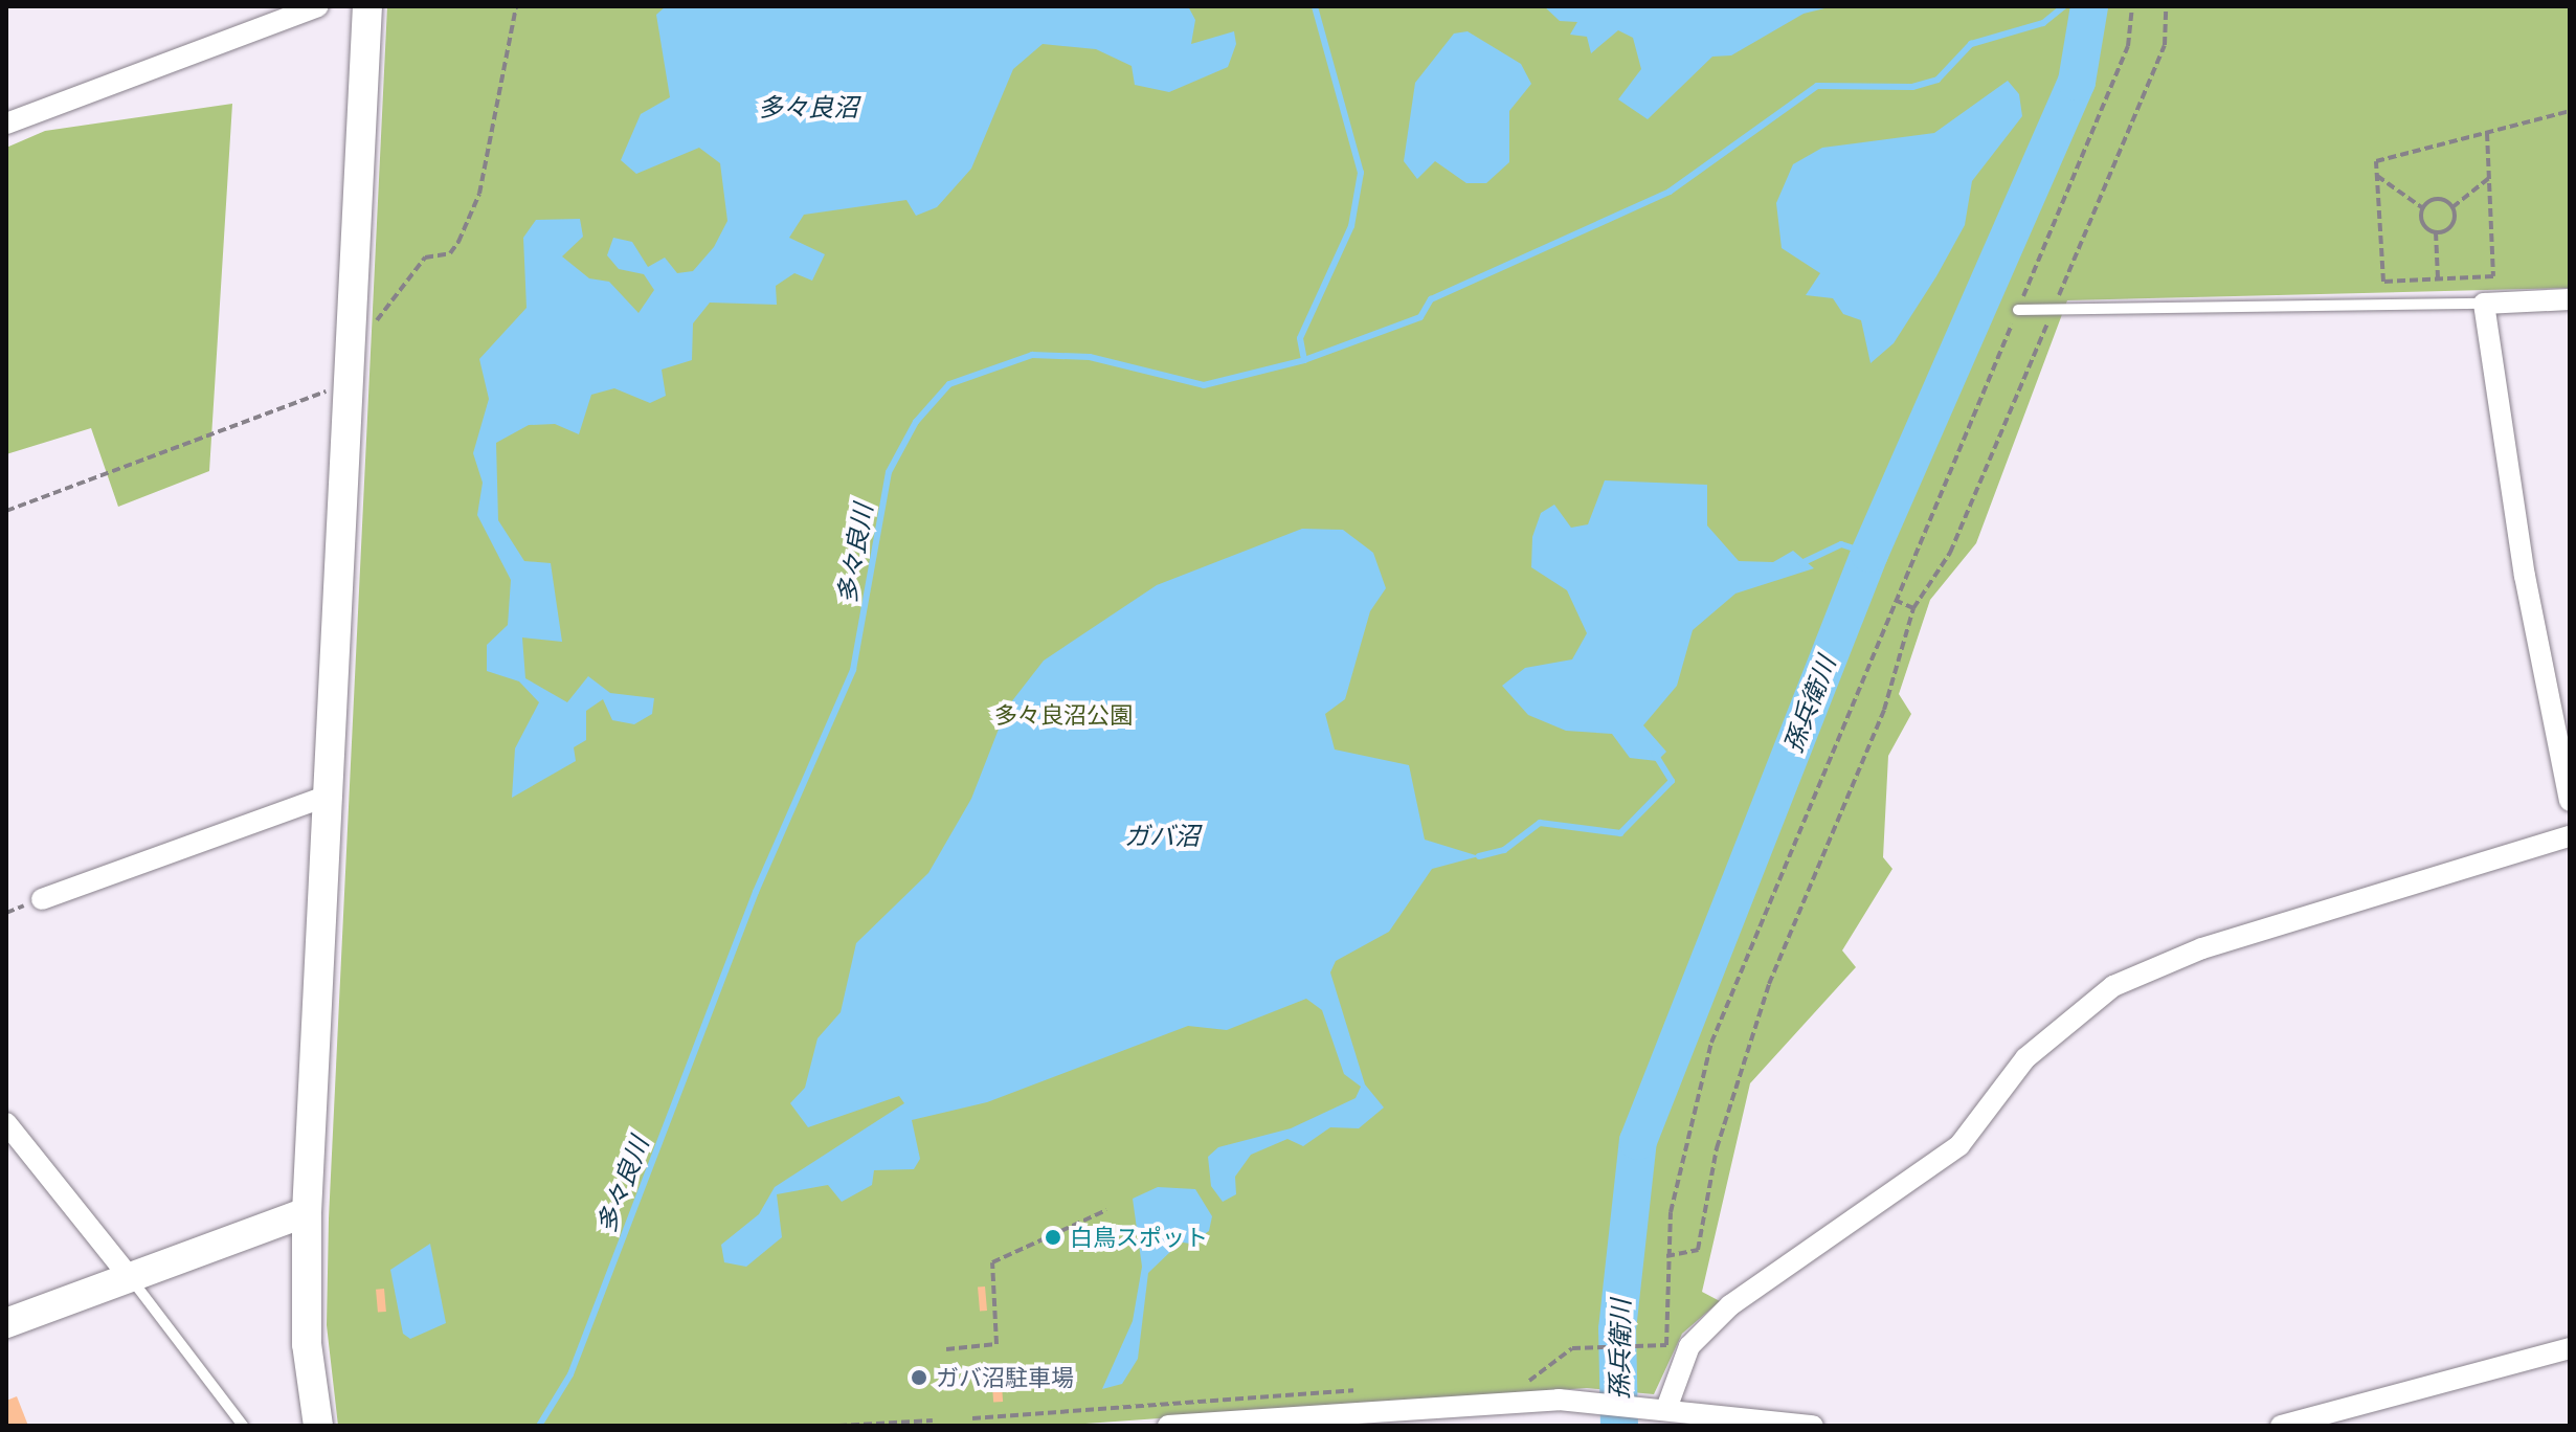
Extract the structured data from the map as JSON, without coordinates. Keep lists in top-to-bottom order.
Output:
{
  "water": [
    "多々良沼",
    "多々良川",
    "孫兵衛川",
    "ガバ沼"
  ],
  "parks": ["多々良沼公園"],
  "places": ["白鳥スポット", "ガバ沼駐車場"]
}
